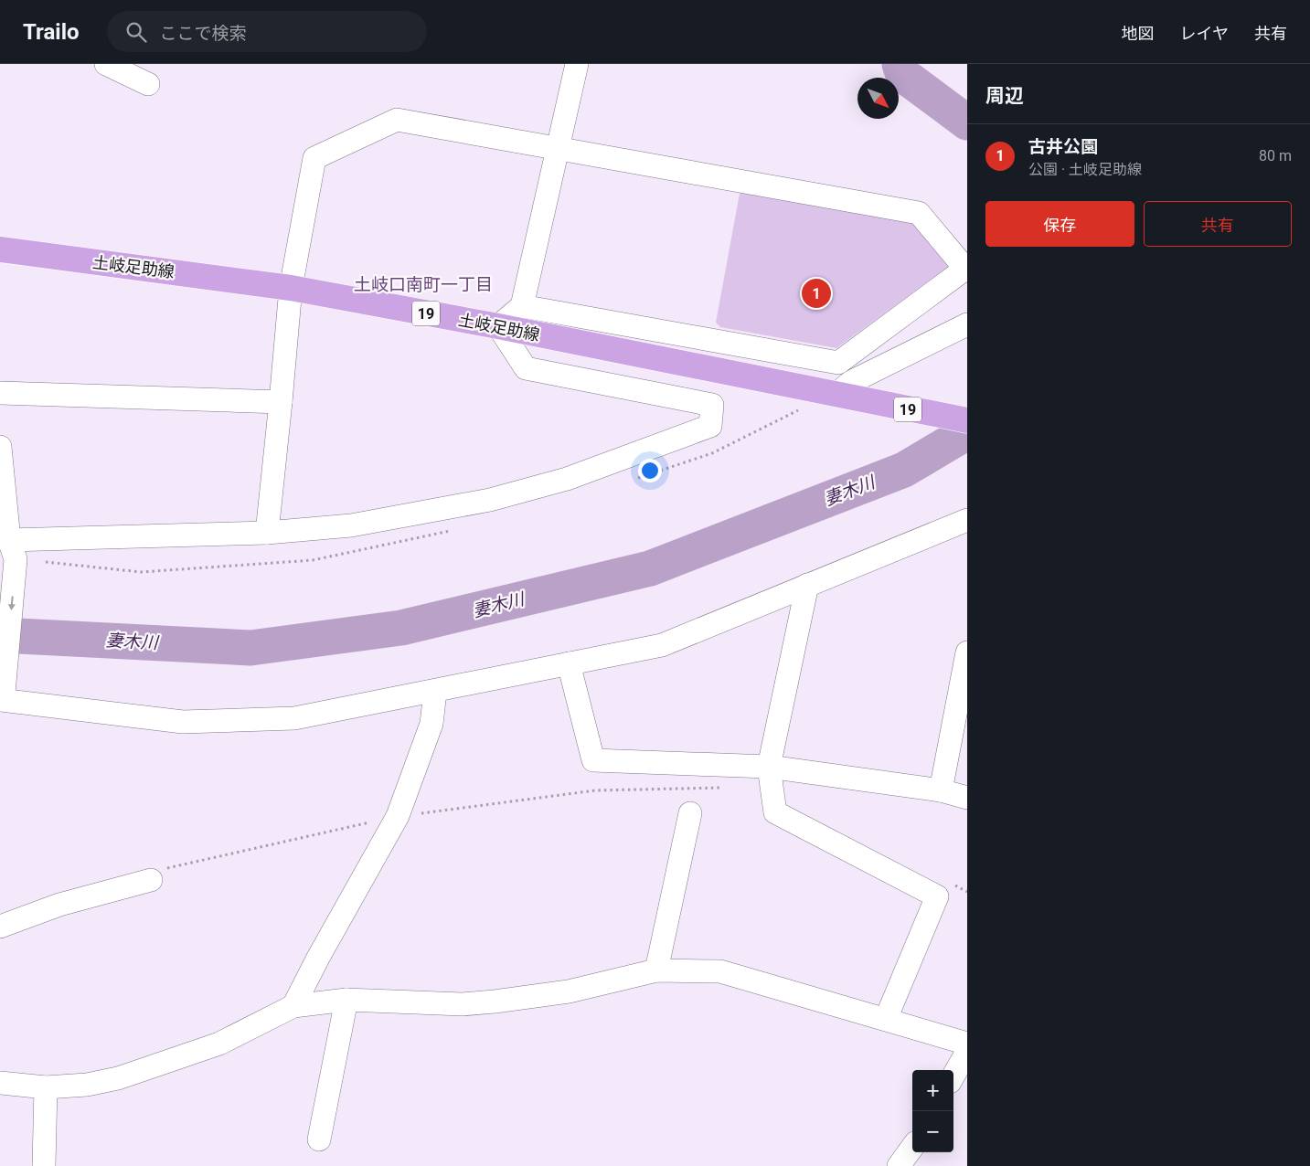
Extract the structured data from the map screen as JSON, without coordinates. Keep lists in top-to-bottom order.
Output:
{
  "streets": {
    "main road": ["土岐足助線", "19"]
  },
  "districts": ["土岐口南町一丁目"],
  "water": ["妻木川"],
  "north": "bottom right",
  "page": {
    "header": "Trailo",
    "search": "ここで検索",
    "nav": ["地図", "レイヤ", "共有"],
    "heading": "周辺",
    "list": [
      {
        "mark": "1",
        "name": "古井公園",
        "note": "公園 · 土岐足助線",
        "value": "80 m"
      }
    ],
    "buttons": ["保存", "共有"],
    "pins": "1",
    "map_buttons": ["+", "−"]
  }
}
